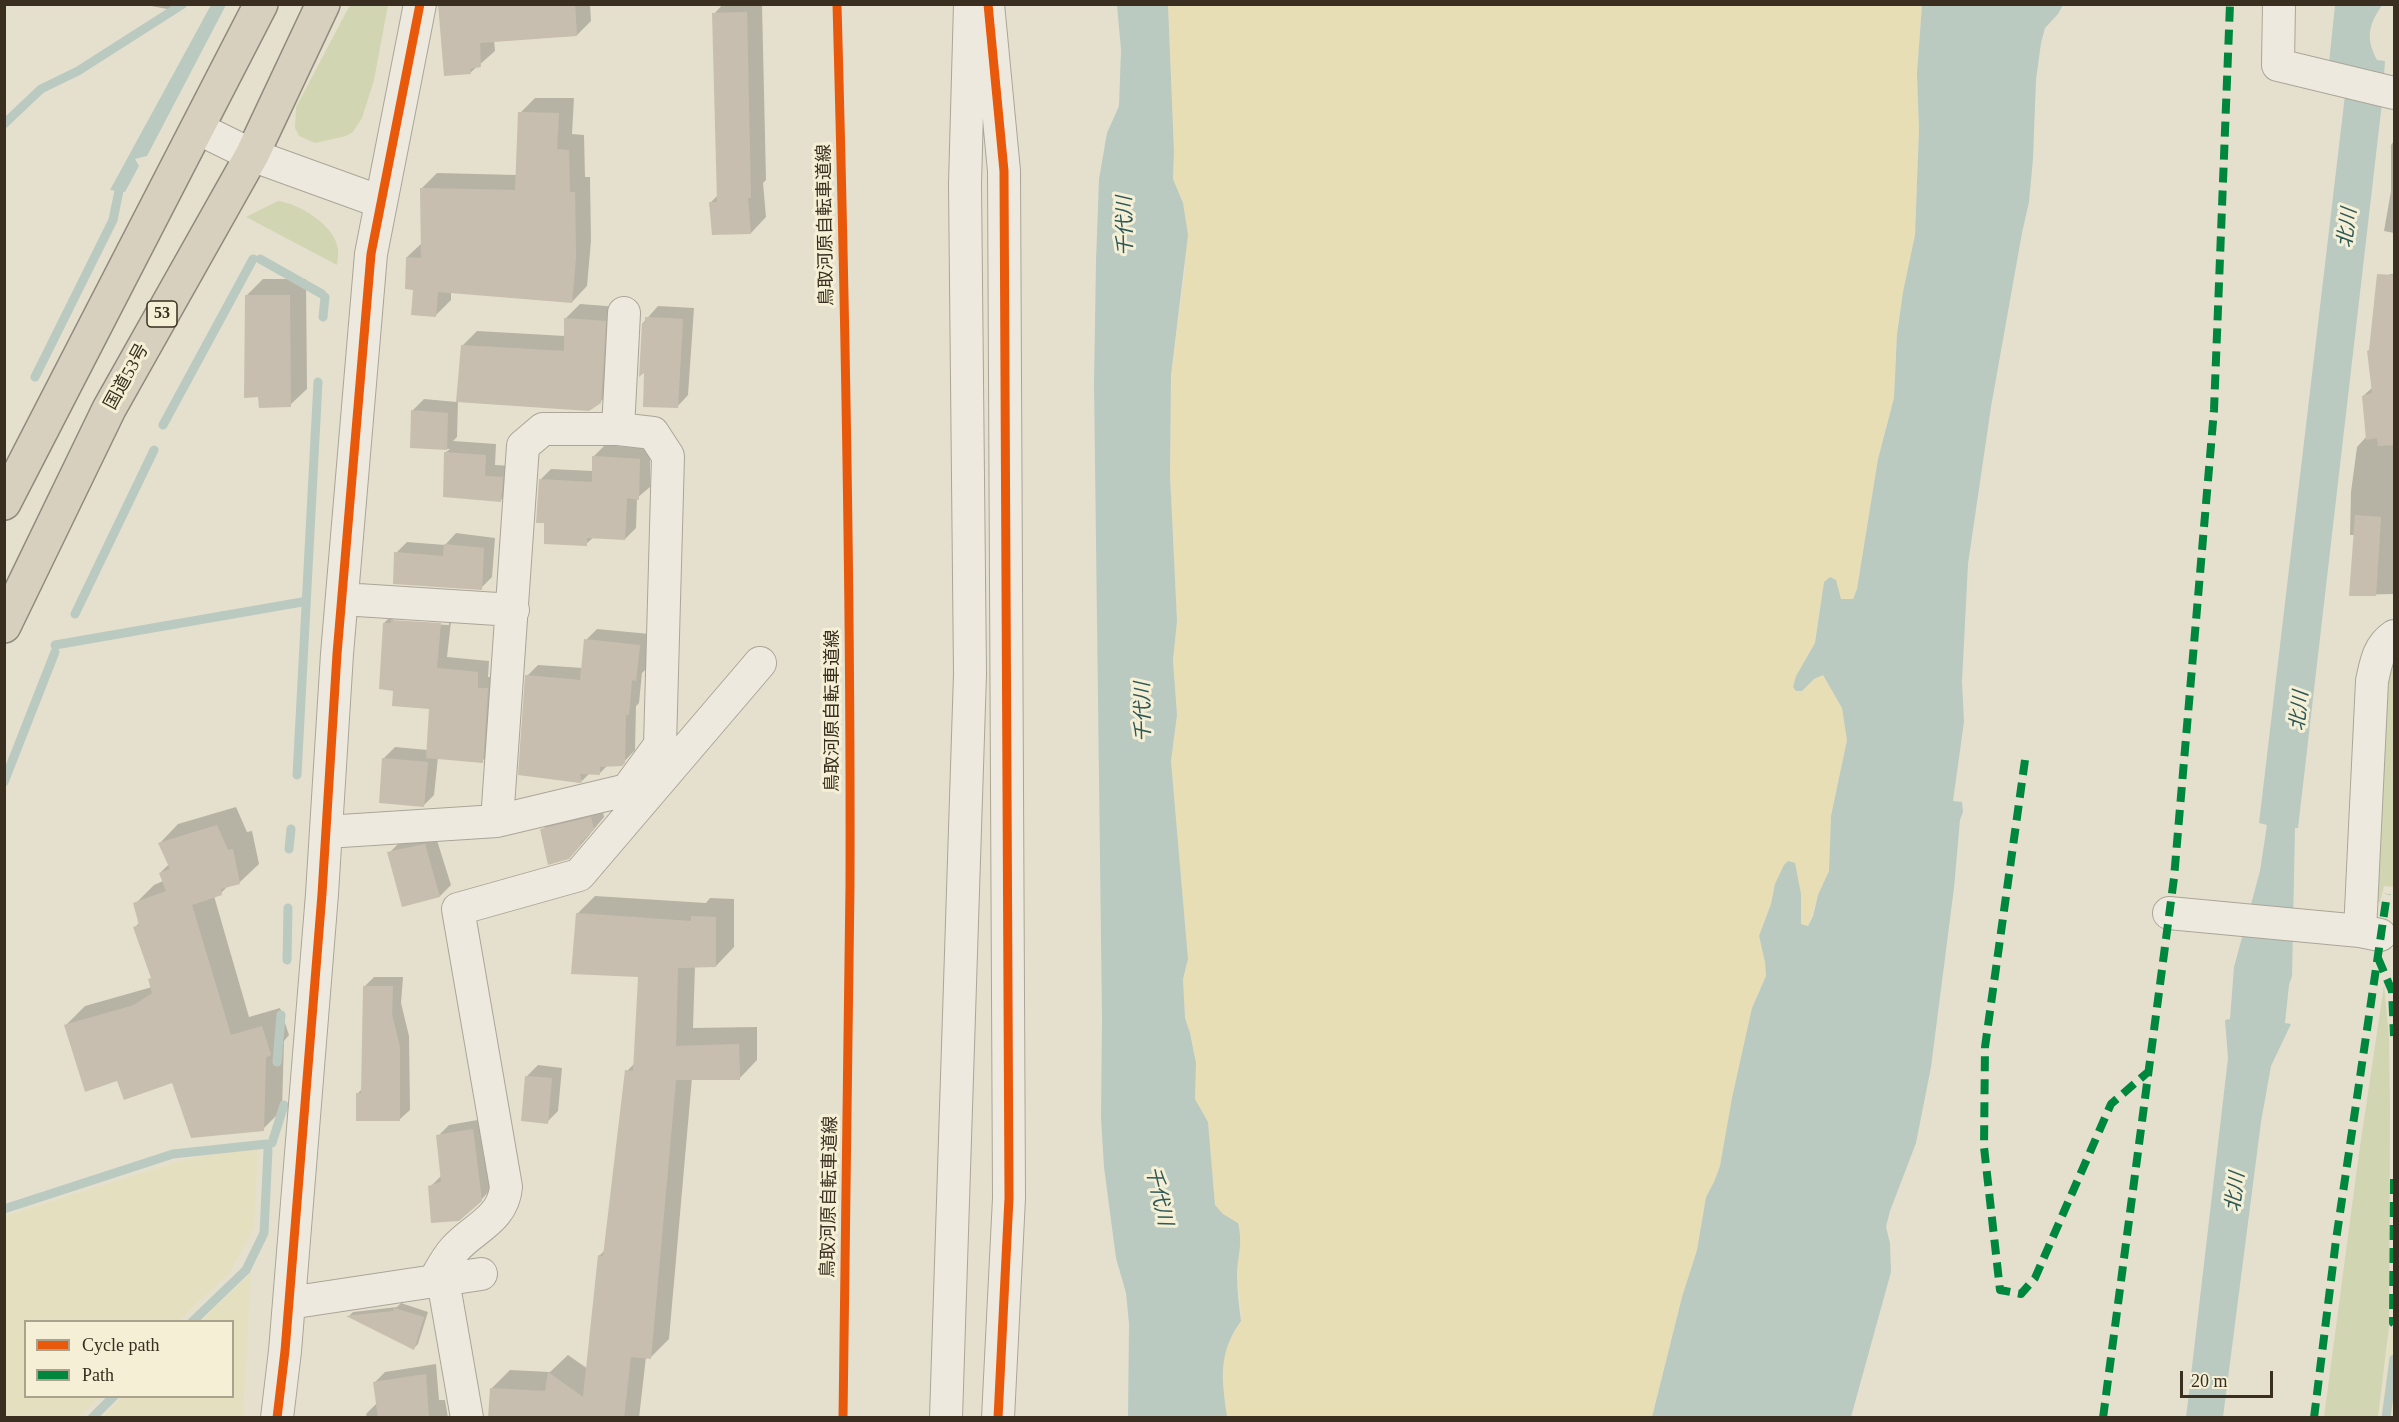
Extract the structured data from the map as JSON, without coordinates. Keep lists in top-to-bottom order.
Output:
{
  "streets": {
    "highway": ["53", "国道53号"],
    "cycle path": ["鳥取河原自転車道線"]
  },
  "water": ["千代川", "北川"],
  "legend": ["Cycle path", "Path"],
  "scale_bar": "20 m"
}
